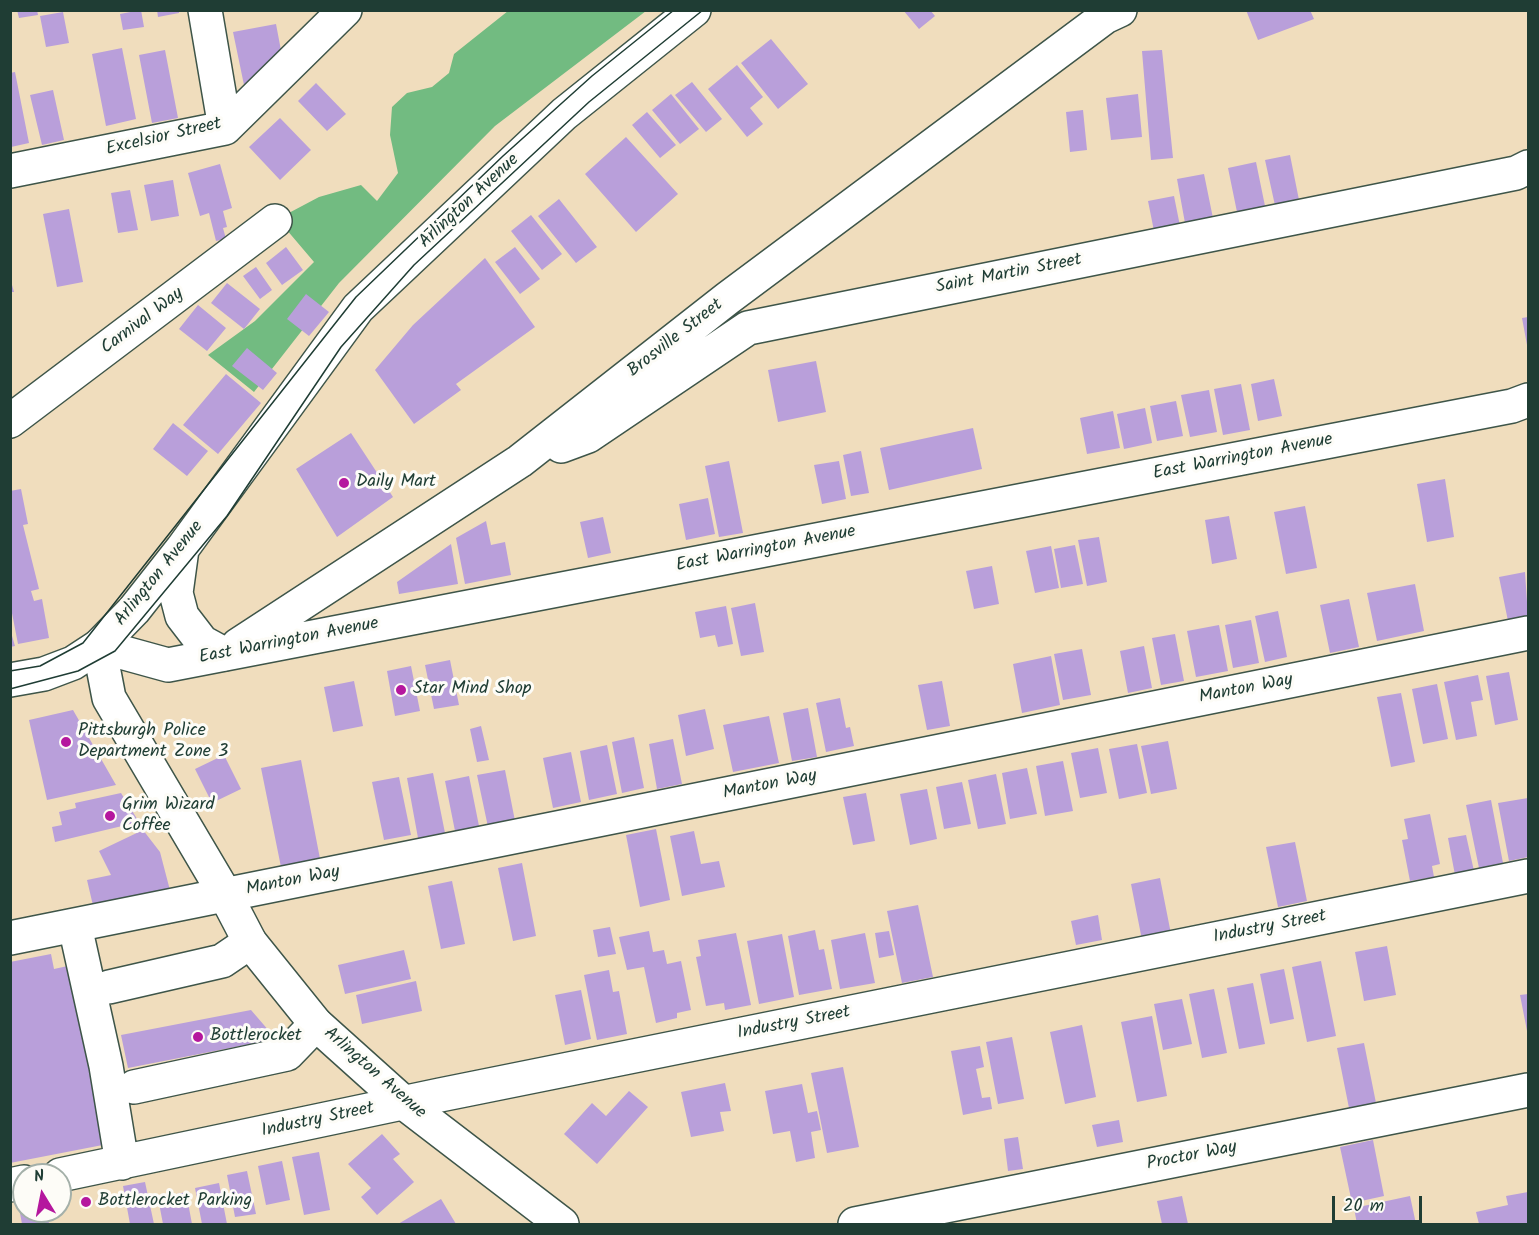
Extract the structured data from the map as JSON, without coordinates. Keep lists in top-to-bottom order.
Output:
{
  "streets": {
    "street": [
      "Excelsior Street",
      "Arlington Avenue",
      "Saint Martin Street",
      "Carnival Way",
      "Brosville Street",
      "East Warrington Avenue",
      "Manton Way",
      "Industry Street",
      "Proctor Way"
    ]
  },
  "crossings": [
    ["Arlington Avenue", "East Warrington Avenue"],
    ["Arlington Avenue", "Manton Way"],
    ["Arlington Avenue", "Industry Street"],
    ["Saint Martin Street", "Brosville Street"],
    ["Brosville Street", "East Warrington Avenue"]
  ],
  "places": [
    "Daily Mart",
    "Star Mind Shop",
    "Pittsburgh Police Department Zone 3",
    "Grim Wizard Coffee",
    "Bottlerocket",
    "Bottlerocket Parking"
  ],
  "scale_bar": "20 m",
  "north": "top"
}
